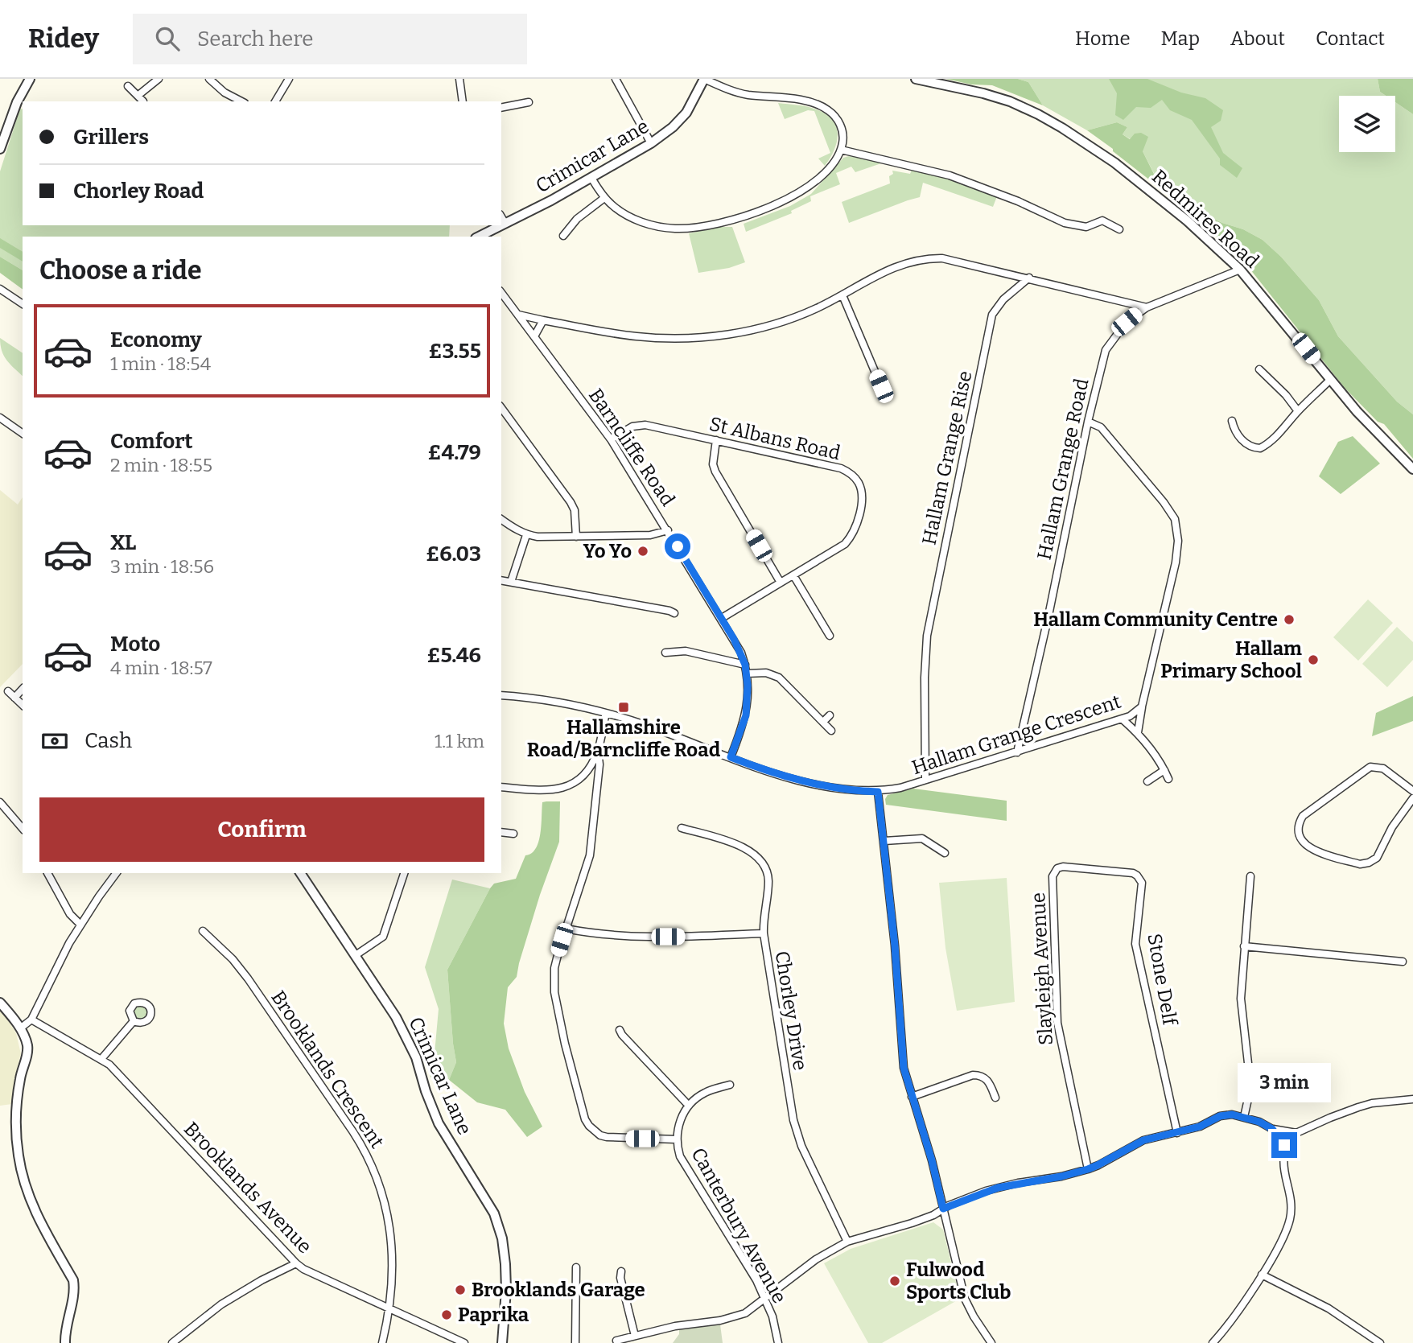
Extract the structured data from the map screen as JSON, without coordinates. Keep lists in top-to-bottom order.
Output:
{
  "streets": {
    "street": [
      "Crimicar Lane",
      "Redmires Road",
      "St Albans Road",
      "Barncliffe Road",
      "Hallam Grange Rise",
      "Hallam Grange Road",
      "Hallam Grange Crescent",
      "Slayleigh Avenue",
      "Stone Delf",
      "Chorley Drive",
      "Brooklands Crescent",
      "Brooklands Avenue",
      "Canterbury Avenue"
    ]
  },
  "crossings": [
    ["Redmires Road", "Hallam Grange Road"],
    ["St Albans Road", "Barncliffe Road"],
    ["Barncliffe Road", "Hallam Grange Crescent"],
    ["Hallam Grange Rise", "Hallam Grange Crescent"],
    ["Hallam Grange Road", "Hallam Grange Crescent"],
    ["Slayleigh Avenue", "Stone Delf"],
    ["Brooklands Crescent", "Brooklands Avenue"]
  ],
  "places": {
    "other": [
      "Yo Yo",
      "Hallam Community Centre",
      "Hallam Primary School",
      "Fulwood Sports Club",
      "Brooklands Garage",
      "Paprika"
    ],
    "transit": ["Hallamshire Road/Barncliffe Road"]
  },
  "page": {
    "header": "Ridey",
    "search": "Search here",
    "nav": [
      "Home",
      "Map",
      "About",
      "Contact"
    ],
    "banner": ["Grillers", "Chorley Road"],
    "heading": "Choose a ride",
    "list": [
      {
        "name": "Economy",
        "note": "1 min · 18:54",
        "value": "£3.55"
      },
      {
        "name": "Comfort",
        "note": "2 min · 18:55",
        "value": "£4.79"
      },
      {
        "name": "XL",
        "note": "3 min · 18:56",
        "value": "£6.03"
      },
      {
        "name": "Moto",
        "note": "4 min · 18:57",
        "value": "£5.46"
      }
    ],
    "pay": ["Cash", "1.1 km"],
    "buttons": "Confirm",
    "bubble": "3 min"
  }
}
